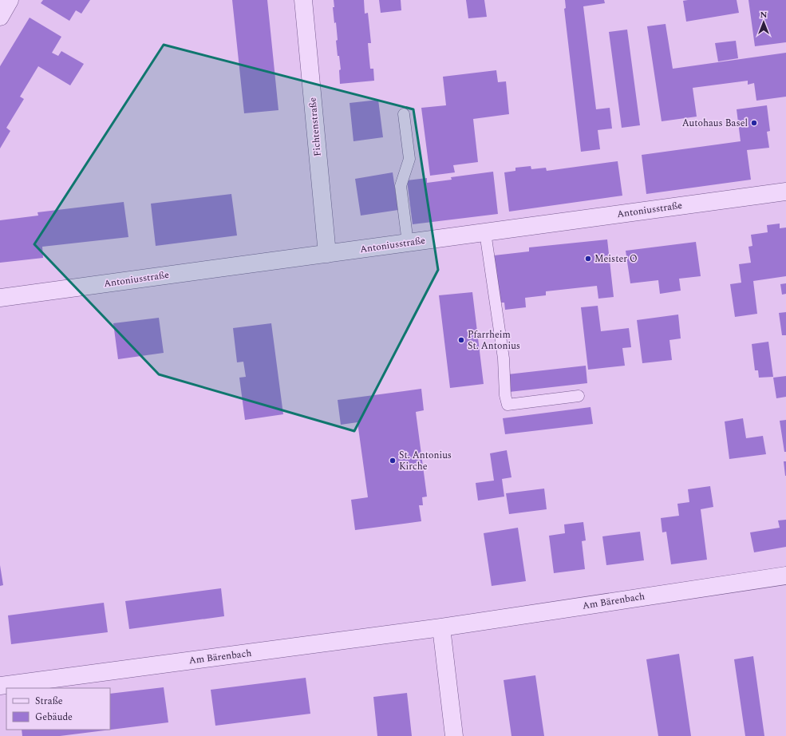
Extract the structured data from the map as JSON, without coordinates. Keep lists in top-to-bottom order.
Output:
{
  "streets": {
    "street": ["Fichtenstraße", "Antoniusstraße", "Am Bärenbach"]
  },
  "crossings": [
    ["Fichtenstraße", "Antoniusstraße"]
  ],
  "places": [
    "Autohaus Basel",
    "Meister O",
    "Pfarrheim St. Antonius",
    "St. Antonius Kirche"
  ],
  "legend": ["Straße", "Gebäude"],
  "north": "top"
}
